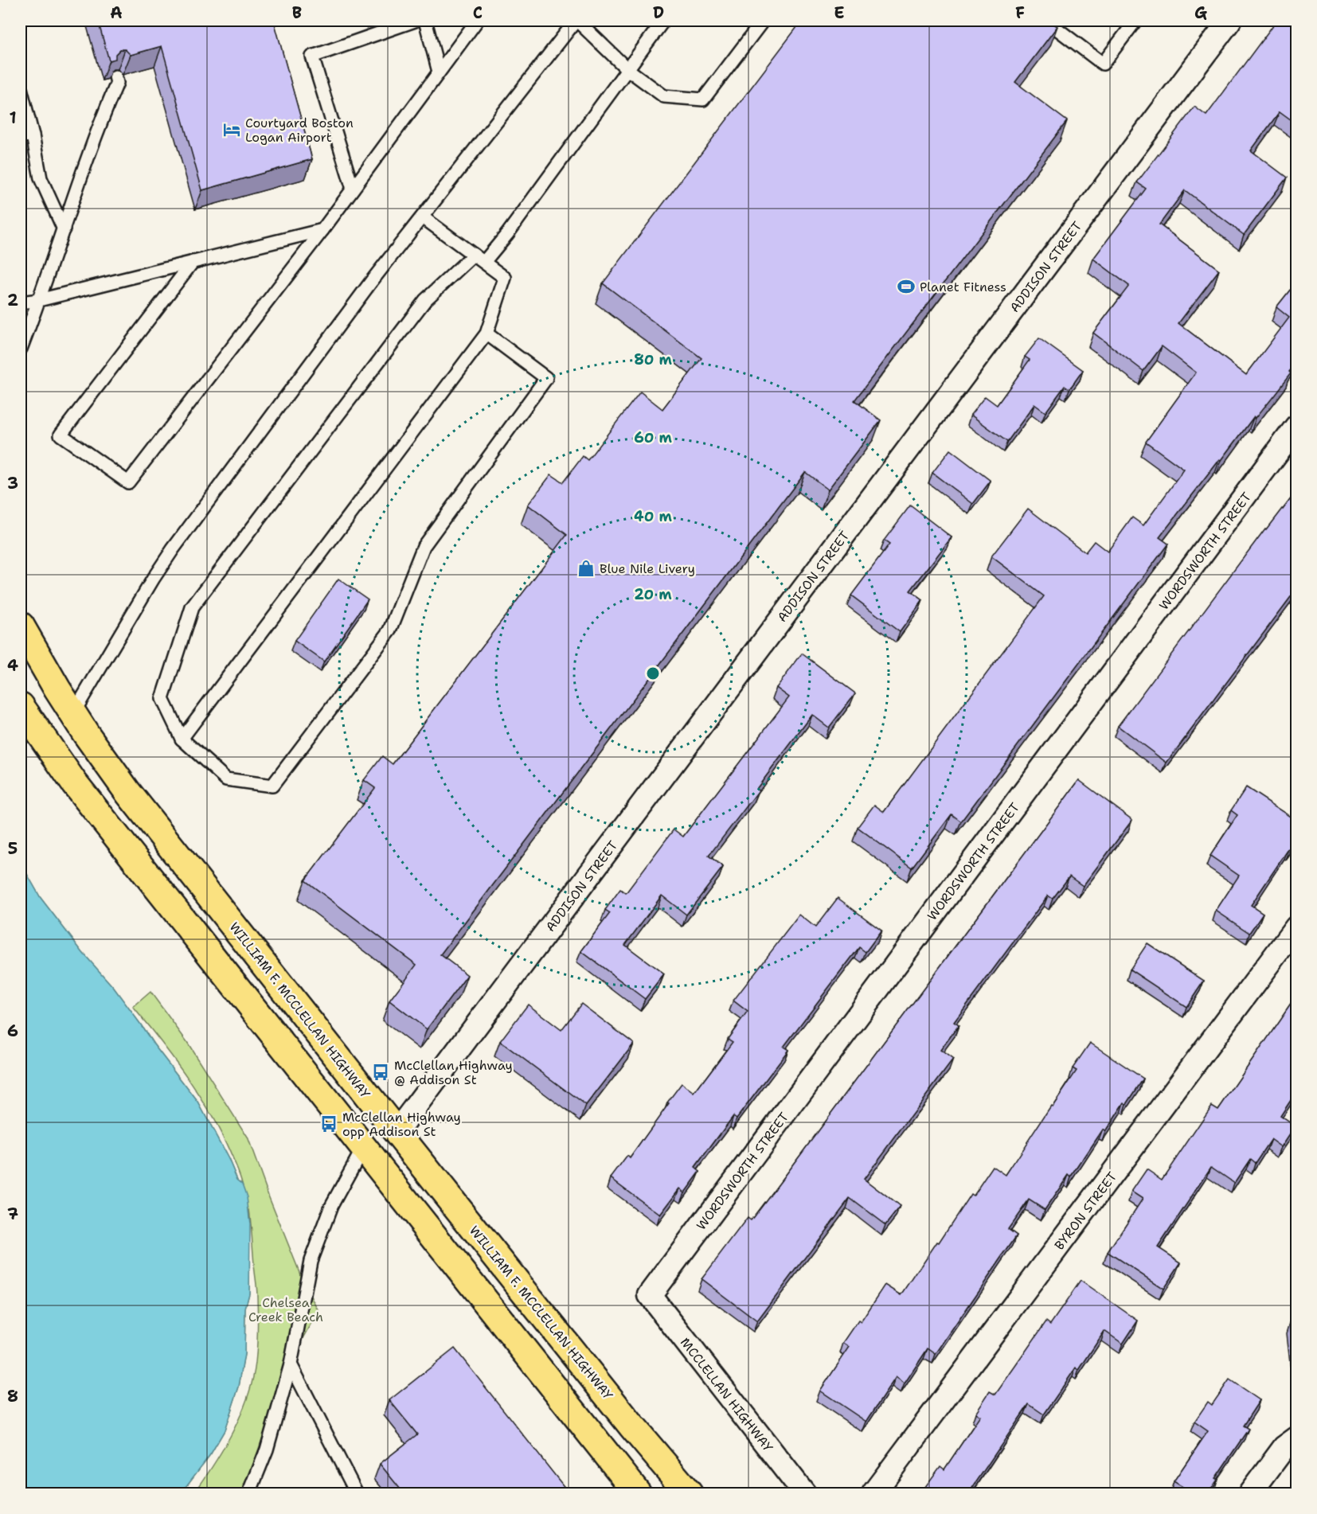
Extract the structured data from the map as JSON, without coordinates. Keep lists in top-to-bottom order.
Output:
{
  "streets": {
    "highway": ["WILLIAM F. MCCLELLAN HIGHWAY"],
    "street": [
      "ADDISON STREET",
      "WORDSWORTH STREET",
      "BYRON STREET",
      "MCCLELLAN HIGHWAY"
    ]
  },
  "crossings": [
    ["ADDISON STREET", "WILLIAM F. MCCLELLAN HIGHWAY"],
    ["WORDSWORTH STREET", "MCCLELLAN HIGHWAY"]
  ],
  "parks": ["Chelsea Creek Beach"],
  "places": {
    "hotel": ["Courtyard Boston Logan Airport"],
    "sports": ["Planet Fitness"],
    "shop": ["Blue Nile Livery"],
    "bus stop": ["McClellan Highway @ Addison St", "McClellan Highway opp Addison St"]
  },
  "grid": {
    "columns": [
      "A",
      "B",
      "C",
      "D",
      "E",
      "F",
      "G"
    ],
    "rows": [
      "1",
      "2",
      "3",
      "4",
      "5",
      "6",
      "7",
      "8"
    ]
  },
  "rings": [
    "80 m",
    "60 m",
    "40 m",
    "20 m"
  ]
}
